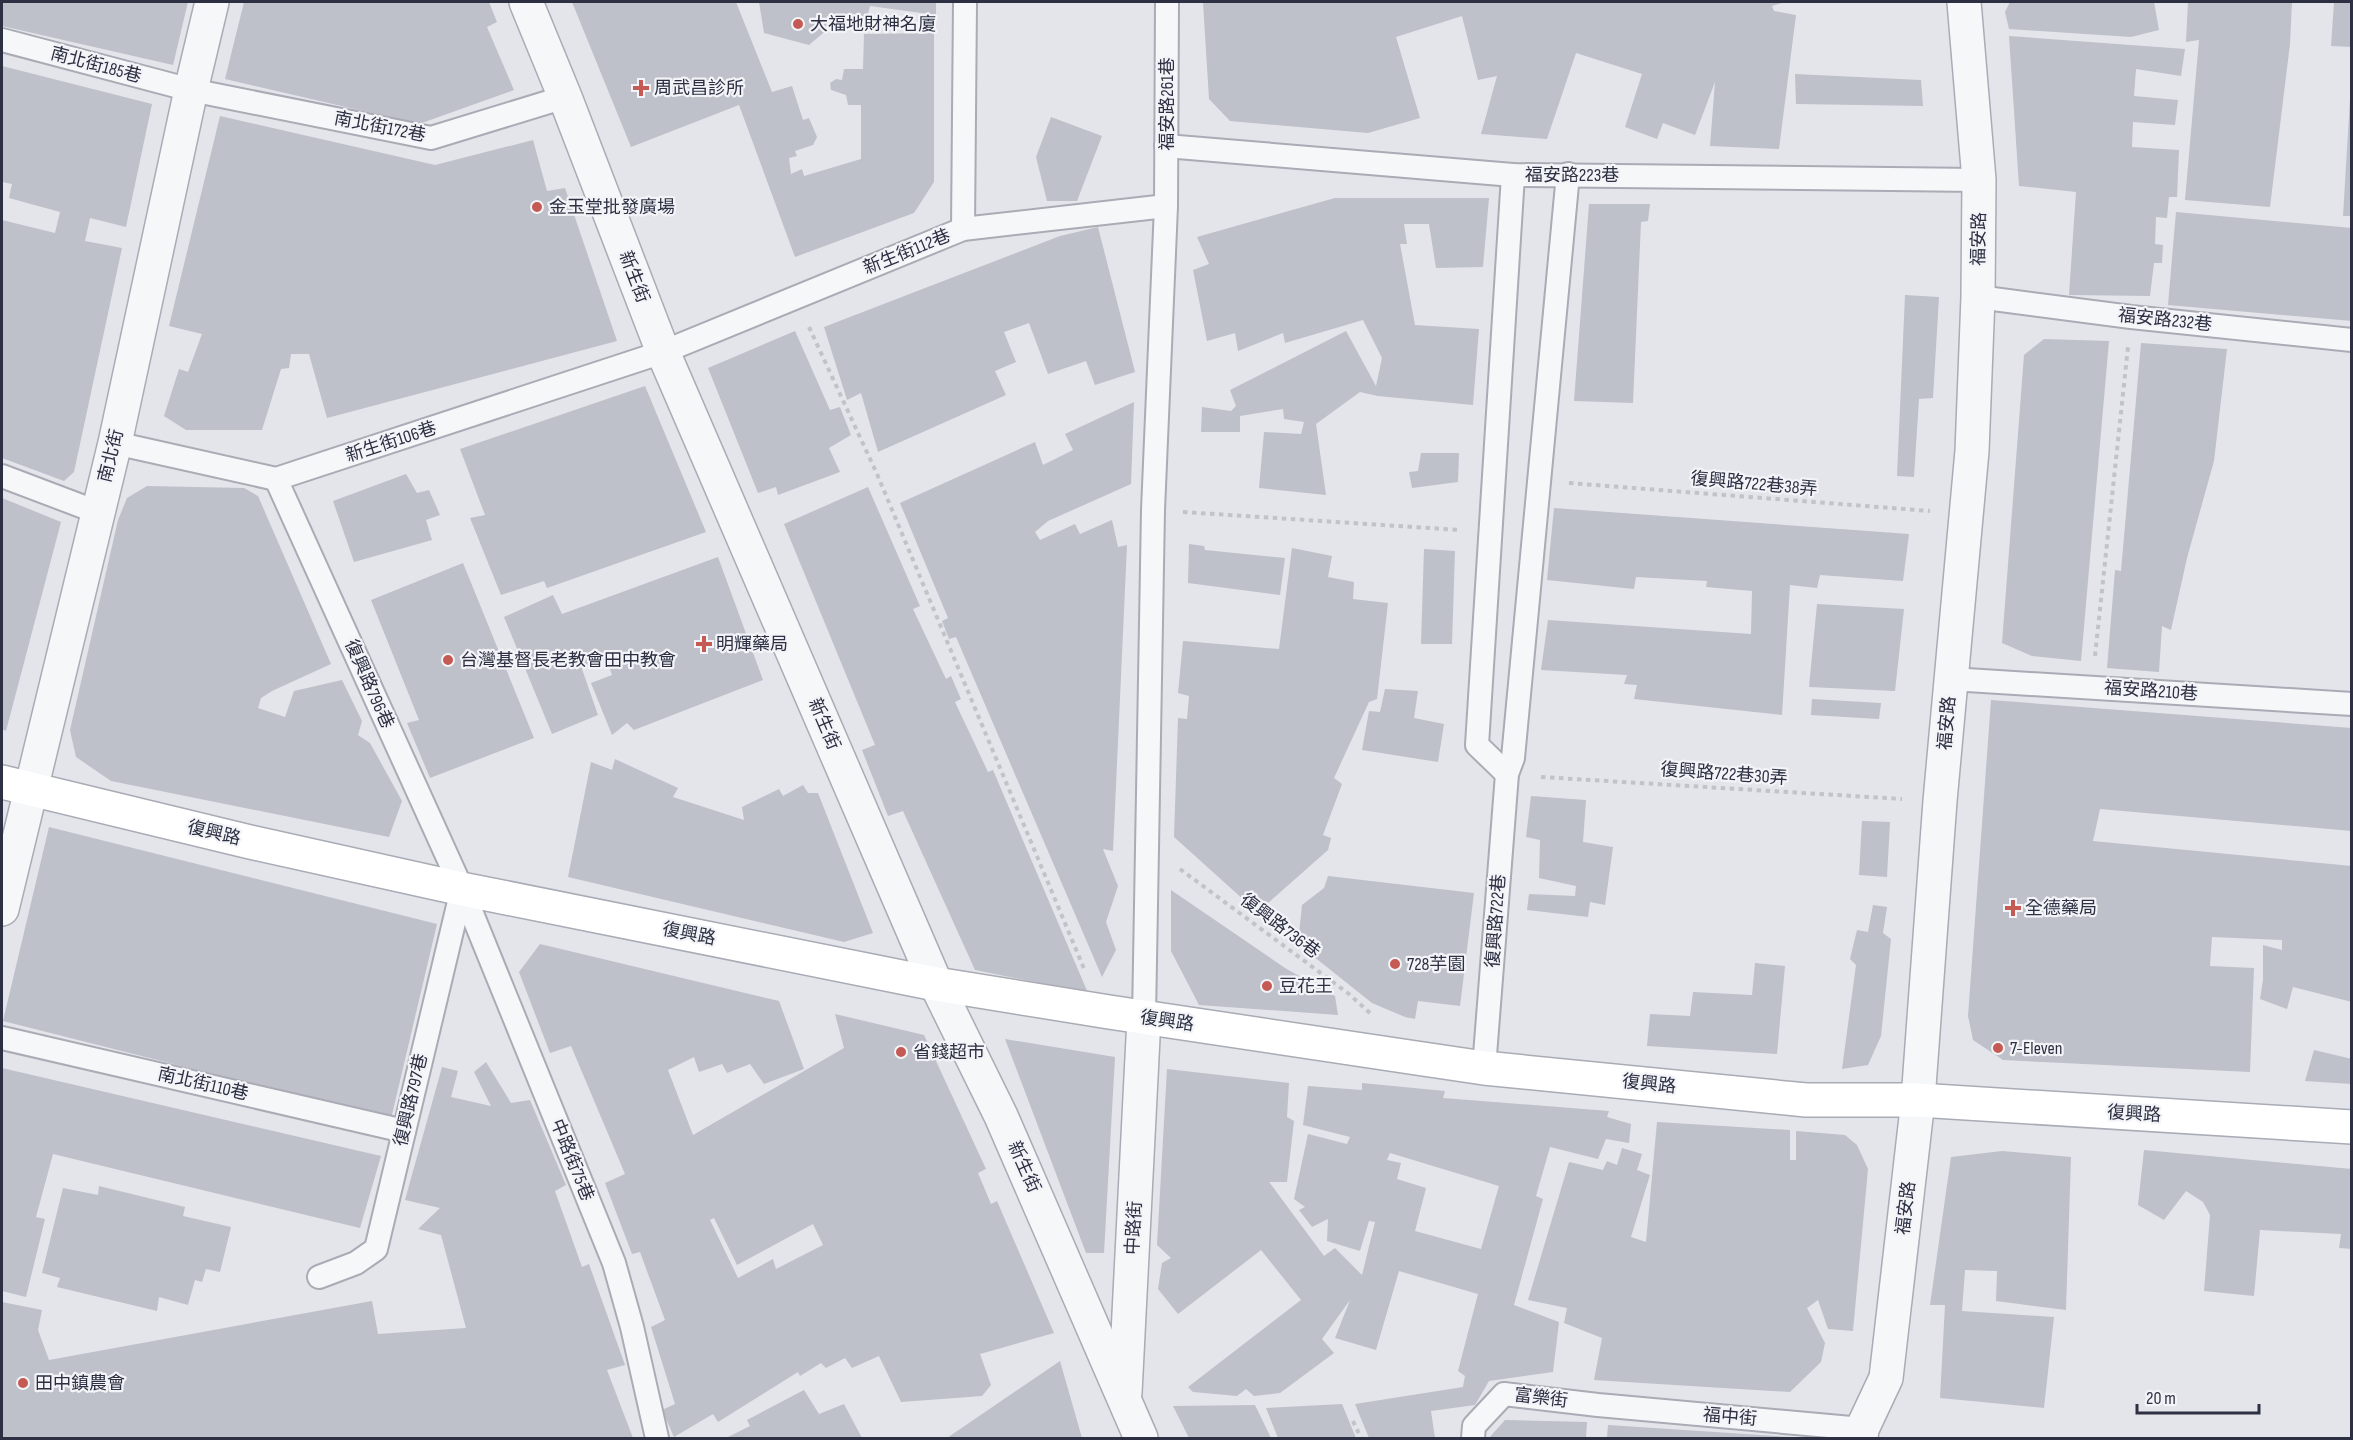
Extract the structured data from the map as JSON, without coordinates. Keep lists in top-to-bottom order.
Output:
{
  "streets": {
    "street": [
      "福安路",
      "新生街",
      "南北街",
      "復興路",
      "中路街"
    ],
    "lane": [
      "南北街185巷",
      "福安路261巷",
      "南北街172巷",
      "福安路223巷",
      "新生街112巷",
      "福安路232巷",
      "新生街106巷",
      "復興路796巷",
      "福安路210巷",
      "復興路722巷",
      "南北街110巷",
      "復興路797巷",
      "中路街75巷",
      "富樂街",
      "福中街"
    ],
    "path": ["復興路722巷38弄", "復興路722巷30弄", "復興路736巷"]
  },
  "crossings": [
    ["南北街185巷", "南北街172巷"],
    ["南北街185巷", "南北街"],
    ["福安路261巷", "福安路223巷"],
    ["福安路261巷", "新生街112巷"],
    ["福安路261巷", "復興路"],
    ["福安路261巷", "復興路736巷"],
    ["福安路261巷", "中路街"],
    ["南北街172巷", "新生街"],
    ["南北街172巷", "南北街"],
    ["福安路223巷", "福安路"],
    ["福安路223巷", "復興路722巷"],
    ["福安路", "福安路232巷"],
    ["福安路", "復興路722巷38弄"],
    ["福安路", "福安路210巷"],
    ["福安路", "復興路722巷30弄"],
    ["福安路", "復興路"],
    ["福安路", "福中街"],
    ["新生街112巷", "新生街"],
    ["新生街112巷", "新生街106巷"],
    ["新生街", "新生街106巷"],
    ["新生街", "復興路"],
    ["新生街", "中路街"],
    ["新生街106巷", "復興路796巷"],
    ["南北街", "復興路"],
    ["復興路722巷38弄", "復興路722巷"],
    ["復興路796巷", "復興路"],
    ["復興路796巷", "復興路797巷"],
    ["復興路796巷", "中路街75巷"],
    ["復興路722巷30弄", "復興路722巷"],
    ["復興路", "復興路722巷"],
    ["復興路", "復興路797巷"],
    ["復興路", "中路街75巷"],
    ["復興路", "中路街"],
    ["南北街110巷", "復興路797巷"],
    ["復興路797巷", "中路街75巷"],
    ["富樂街", "福中街"]
  ],
  "places": {
    "other": [
      "大福地財神名廈",
      "金玉堂批發廣場",
      "台灣基督長老教會田中教會",
      "728芋園",
      "豆花王",
      "7-Eleven",
      "省錢超市",
      "田中鎮農會"
    ],
    "health": ["周武昌診所", "明輝藥局", "全德藥局"]
  },
  "scale_bar": "20 m"
}
